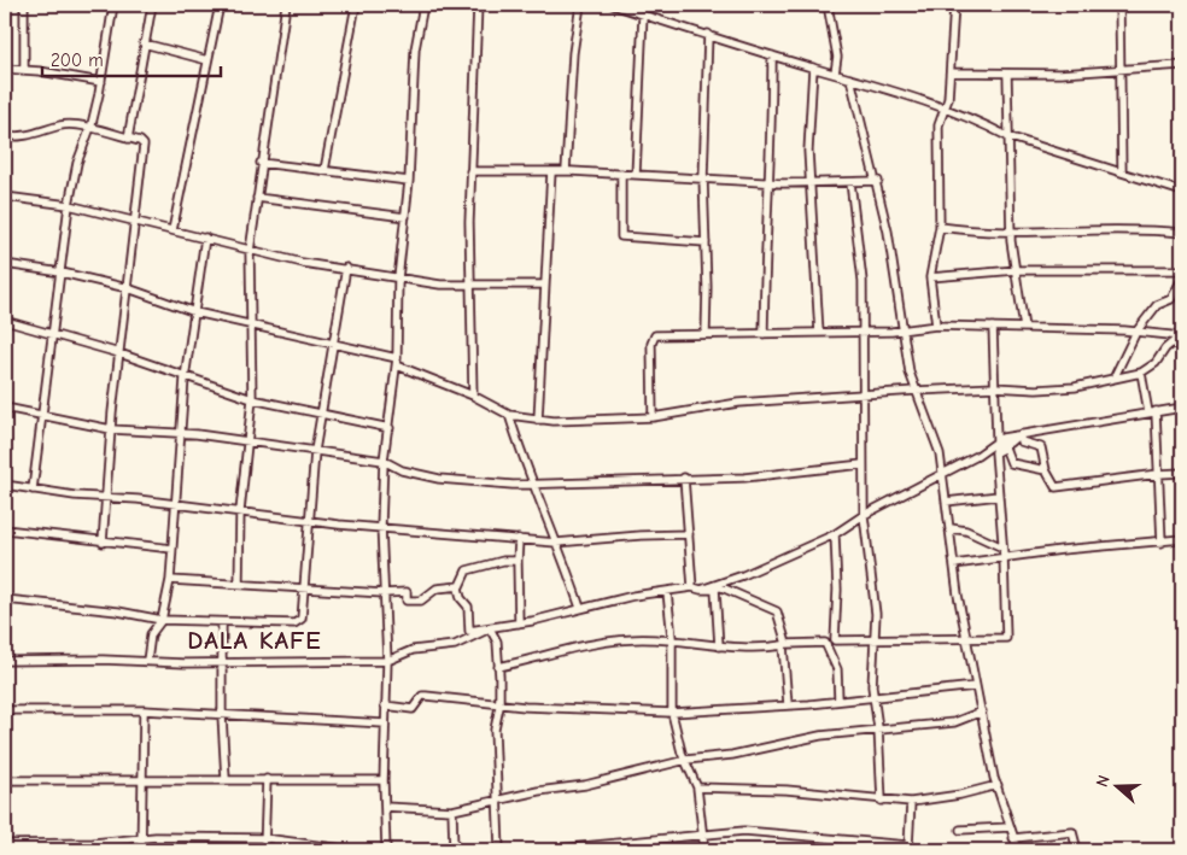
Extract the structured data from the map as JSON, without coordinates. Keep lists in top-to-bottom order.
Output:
{
  "districts": ["DALA KAFE"],
  "scale_bar": "200 m",
  "north": "left"
}
